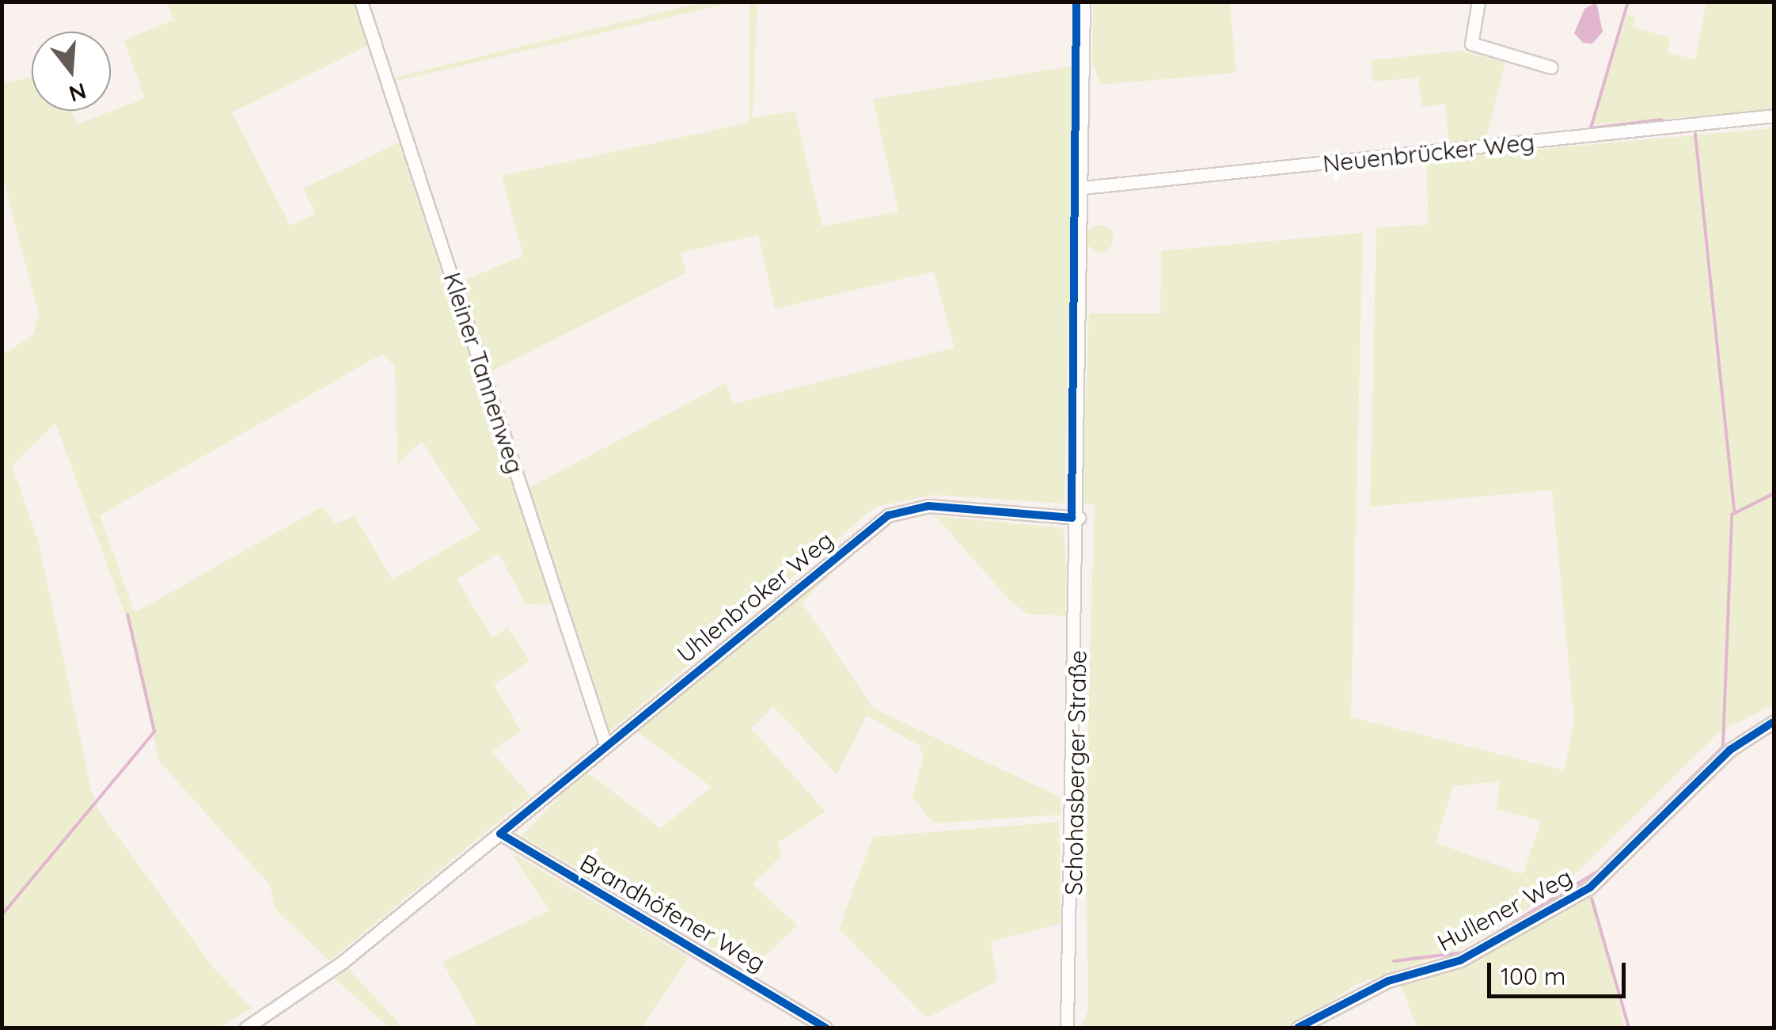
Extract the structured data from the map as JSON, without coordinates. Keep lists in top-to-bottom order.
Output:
{
  "streets": {
    "street": [
      "Neuenbrücker Weg",
      "Kleiner Tannenweg",
      "Uhlenbroker Weg",
      "Schohasberger Straße",
      "Hullener Weg",
      "Brandhöfener Weg"
    ]
  },
  "crossings": [
    ["Neuenbrücker Weg", "Schohasberger Straße"],
    ["Kleiner Tannenweg", "Uhlenbroker Weg"],
    ["Uhlenbroker Weg", "Schohasberger Straße"],
    ["Uhlenbroker Weg", "Brandhöfener Weg"]
  ],
  "scale_bar": "100 m",
  "north": "bottom"
}
